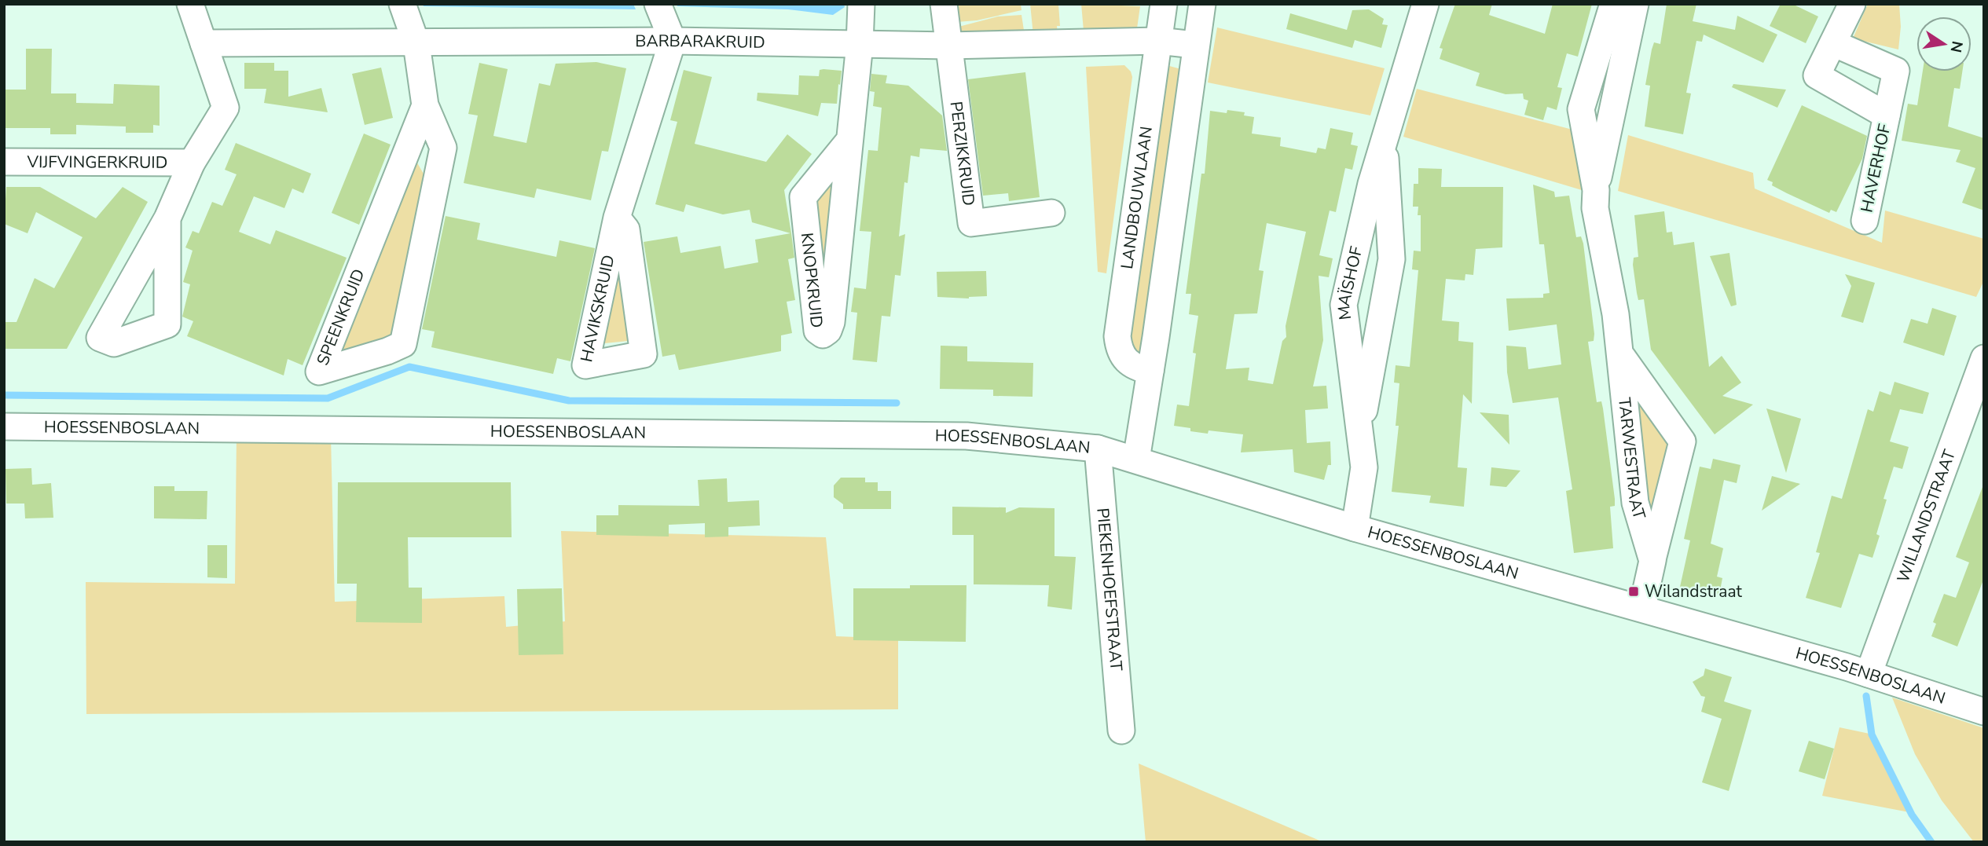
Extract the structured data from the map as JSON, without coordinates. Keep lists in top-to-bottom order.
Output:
{
  "streets": {
    "street": [
      "BARBARAKRUID",
      "PERZIKKRUID",
      "VIJFVINGERKRUID",
      "HAVERHOF",
      "LANDBOUWLAAN",
      "KNOPKRUID",
      "MAÏSHOF",
      "HAVIKSKRUID",
      "SPEENKRUID",
      "HOESSENBOSLAAN",
      "TARWESTRAAT",
      "WILLANDSTRAAT",
      "PIEKENHOEFSTRAAT"
    ]
  },
  "crossings": [
    ["BARBARAKRUID", "PERZIKKRUID"],
    ["BARBARAKRUID", "VIJFVINGERKRUID"],
    ["BARBARAKRUID", "LANDBOUWLAAN"],
    ["BARBARAKRUID", "KNOPKRUID"],
    ["BARBARAKRUID", "HAVIKSKRUID"],
    ["BARBARAKRUID", "SPEENKRUID"],
    ["MAÏSHOF", "HOESSENBOSLAAN"],
    ["HOESSENBOSLAAN", "TARWESTRAAT"],
    ["HOESSENBOSLAAN", "WILLANDSTRAAT"],
    ["HOESSENBOSLAAN", "PIEKENHOEFSTRAAT"]
  ],
  "places": {
    "transit": ["Wilandstraat"]
  },
  "north": "right"
}
